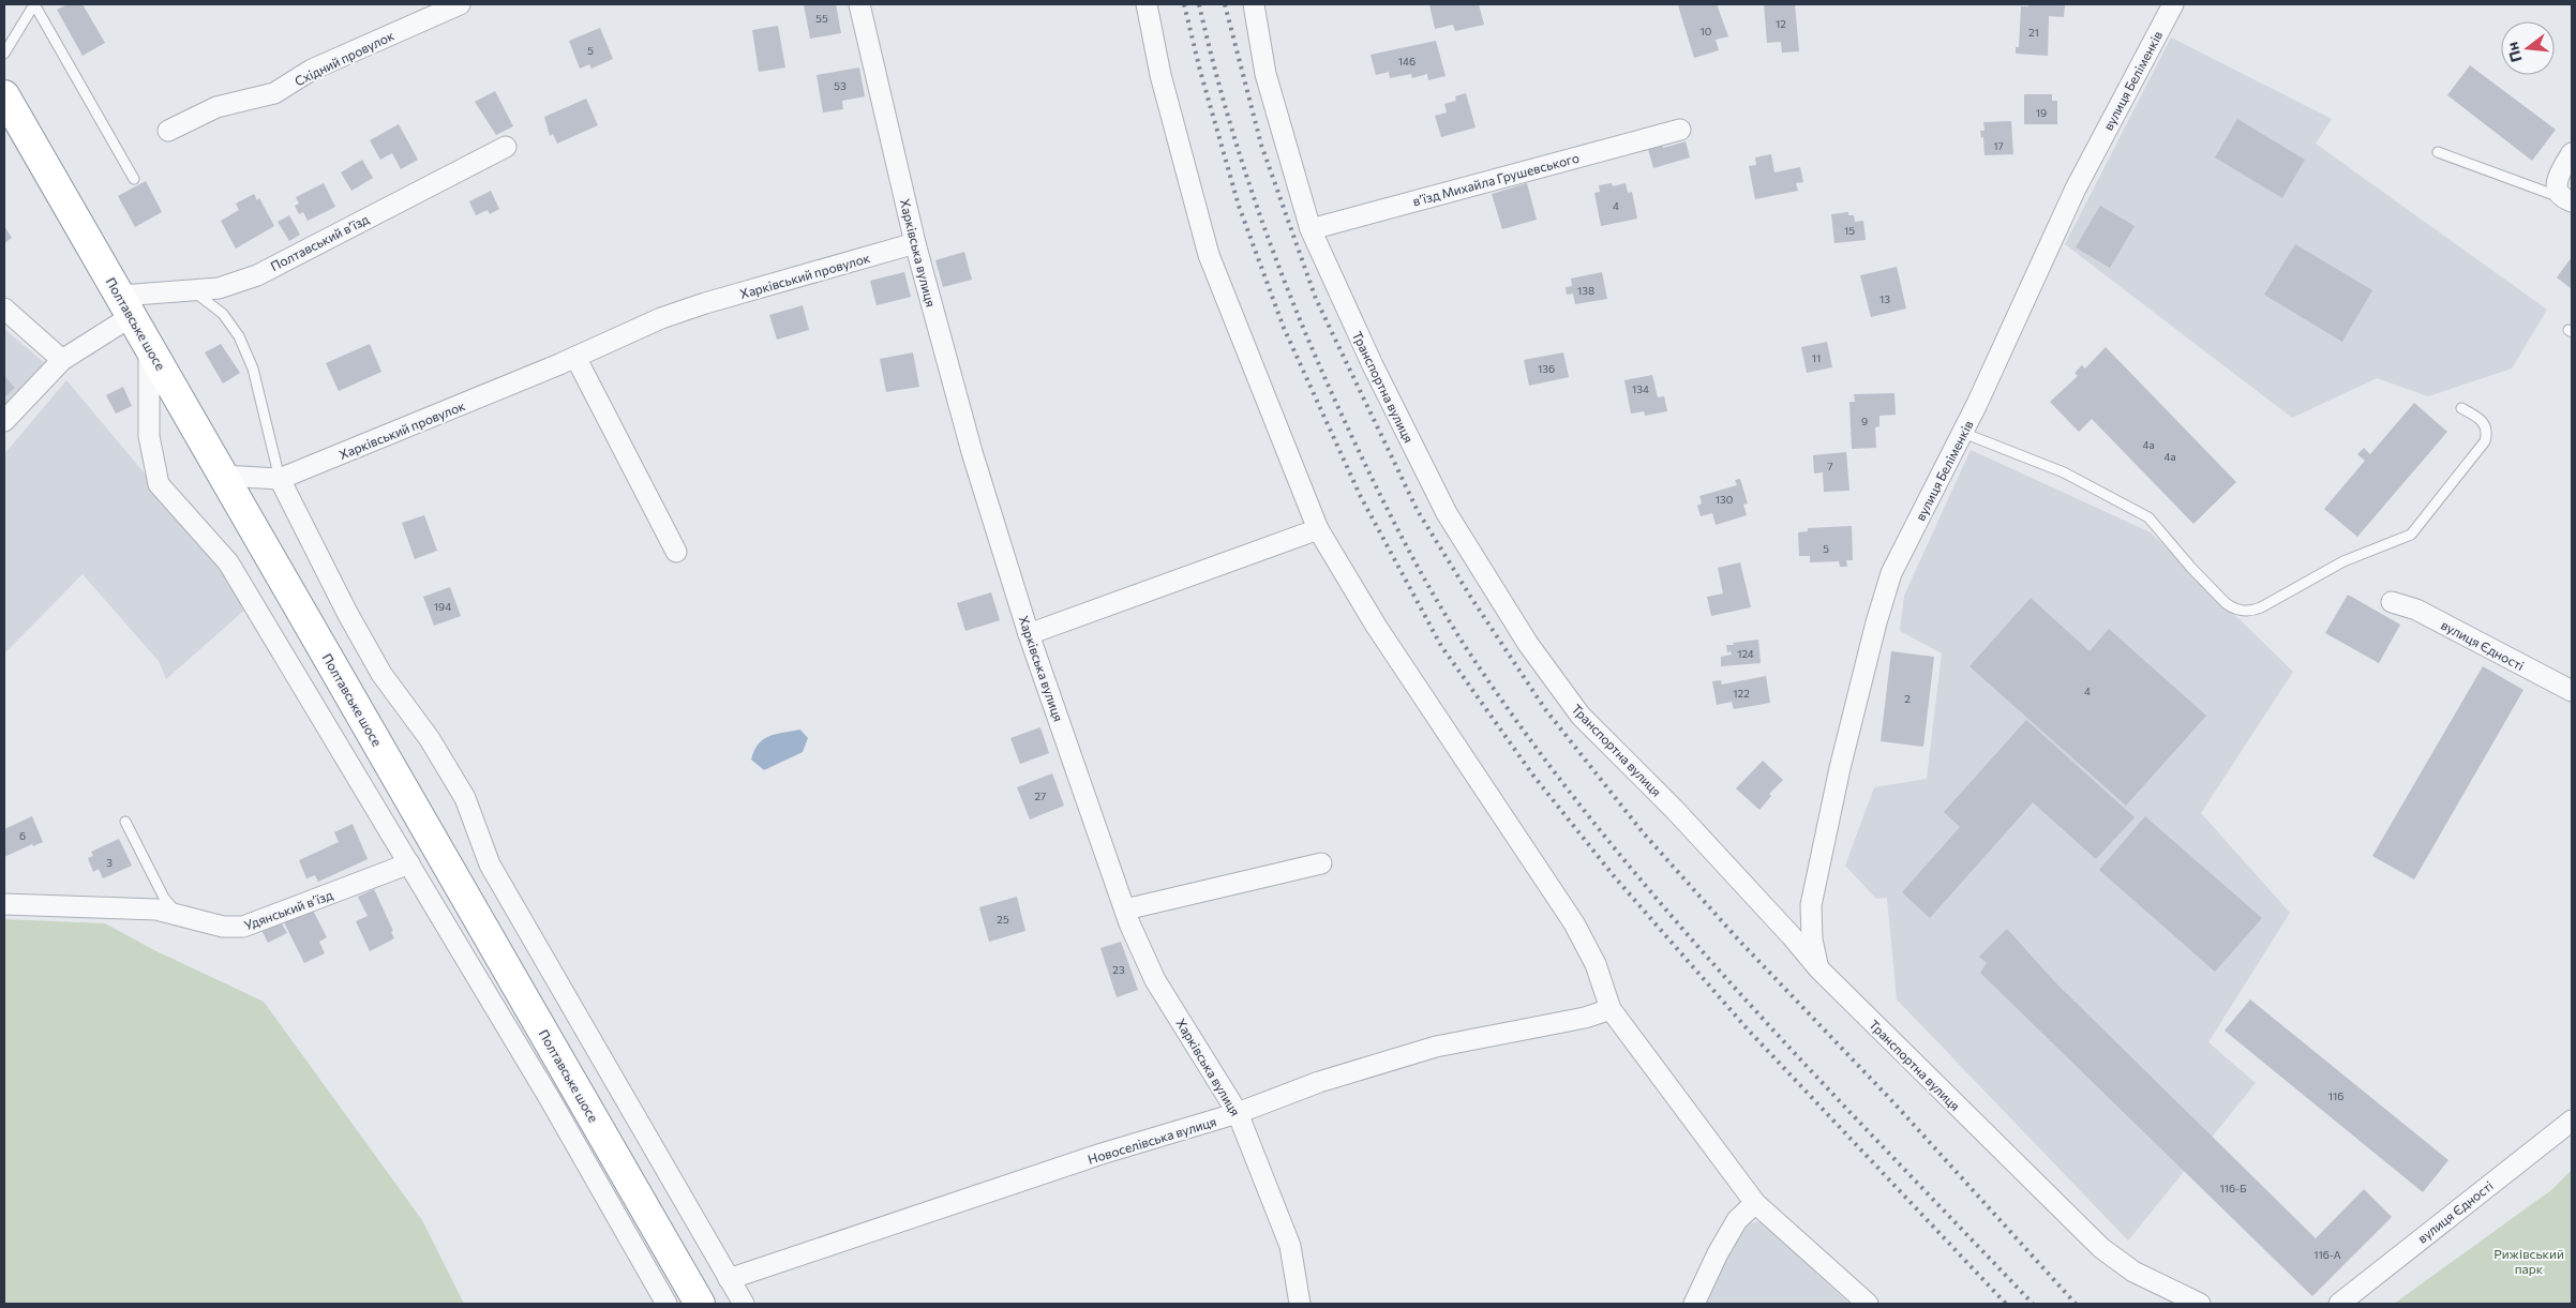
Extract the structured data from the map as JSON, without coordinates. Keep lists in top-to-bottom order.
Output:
{
  "streets": {
    "highway": ["Полтавське шосе"],
    "street": [
      "Східний провулок",
      "вулиця Беліменків",
      "в’їзд Михайла Грушевського",
      "Полтавський в’їзд",
      "Харківська вулиця",
      "Харківський провулок",
      "Транспортна вулиця",
      "вулиця Єдності",
      "Удянський в’їзд",
      "Новоселівська вулиця"
    ]
  },
  "crossings": [
    ["вулиця Беліменків", "Транспортна вулиця"],
    ["в’їзд Михайла Грушевського", "Транспортна вулиця"],
    ["Полтавський в’їзд", "Полтавське шосе"],
    ["Харківська вулиця", "Харківський провулок"],
    ["Харківська вулиця", "Новоселівська вулиця"],
    ["Харківський провулок", "Полтавське шосе"]
  ],
  "parks": ["Рижівський парк"],
  "house_numbers": [
    "55",
    "12",
    "10",
    "21",
    "5",
    "146",
    "53",
    "19",
    "17",
    "4",
    "15",
    "138",
    "13",
    "11",
    "136",
    "134",
    "9",
    "4а",
    "4а",
    "7",
    "130",
    "5",
    "194",
    "124",
    "4",
    "122",
    "2",
    "27",
    "6",
    "3",
    "25",
    "23",
    "116",
    "116-Б",
    "116-А"
  ],
  "north": "left"
}
